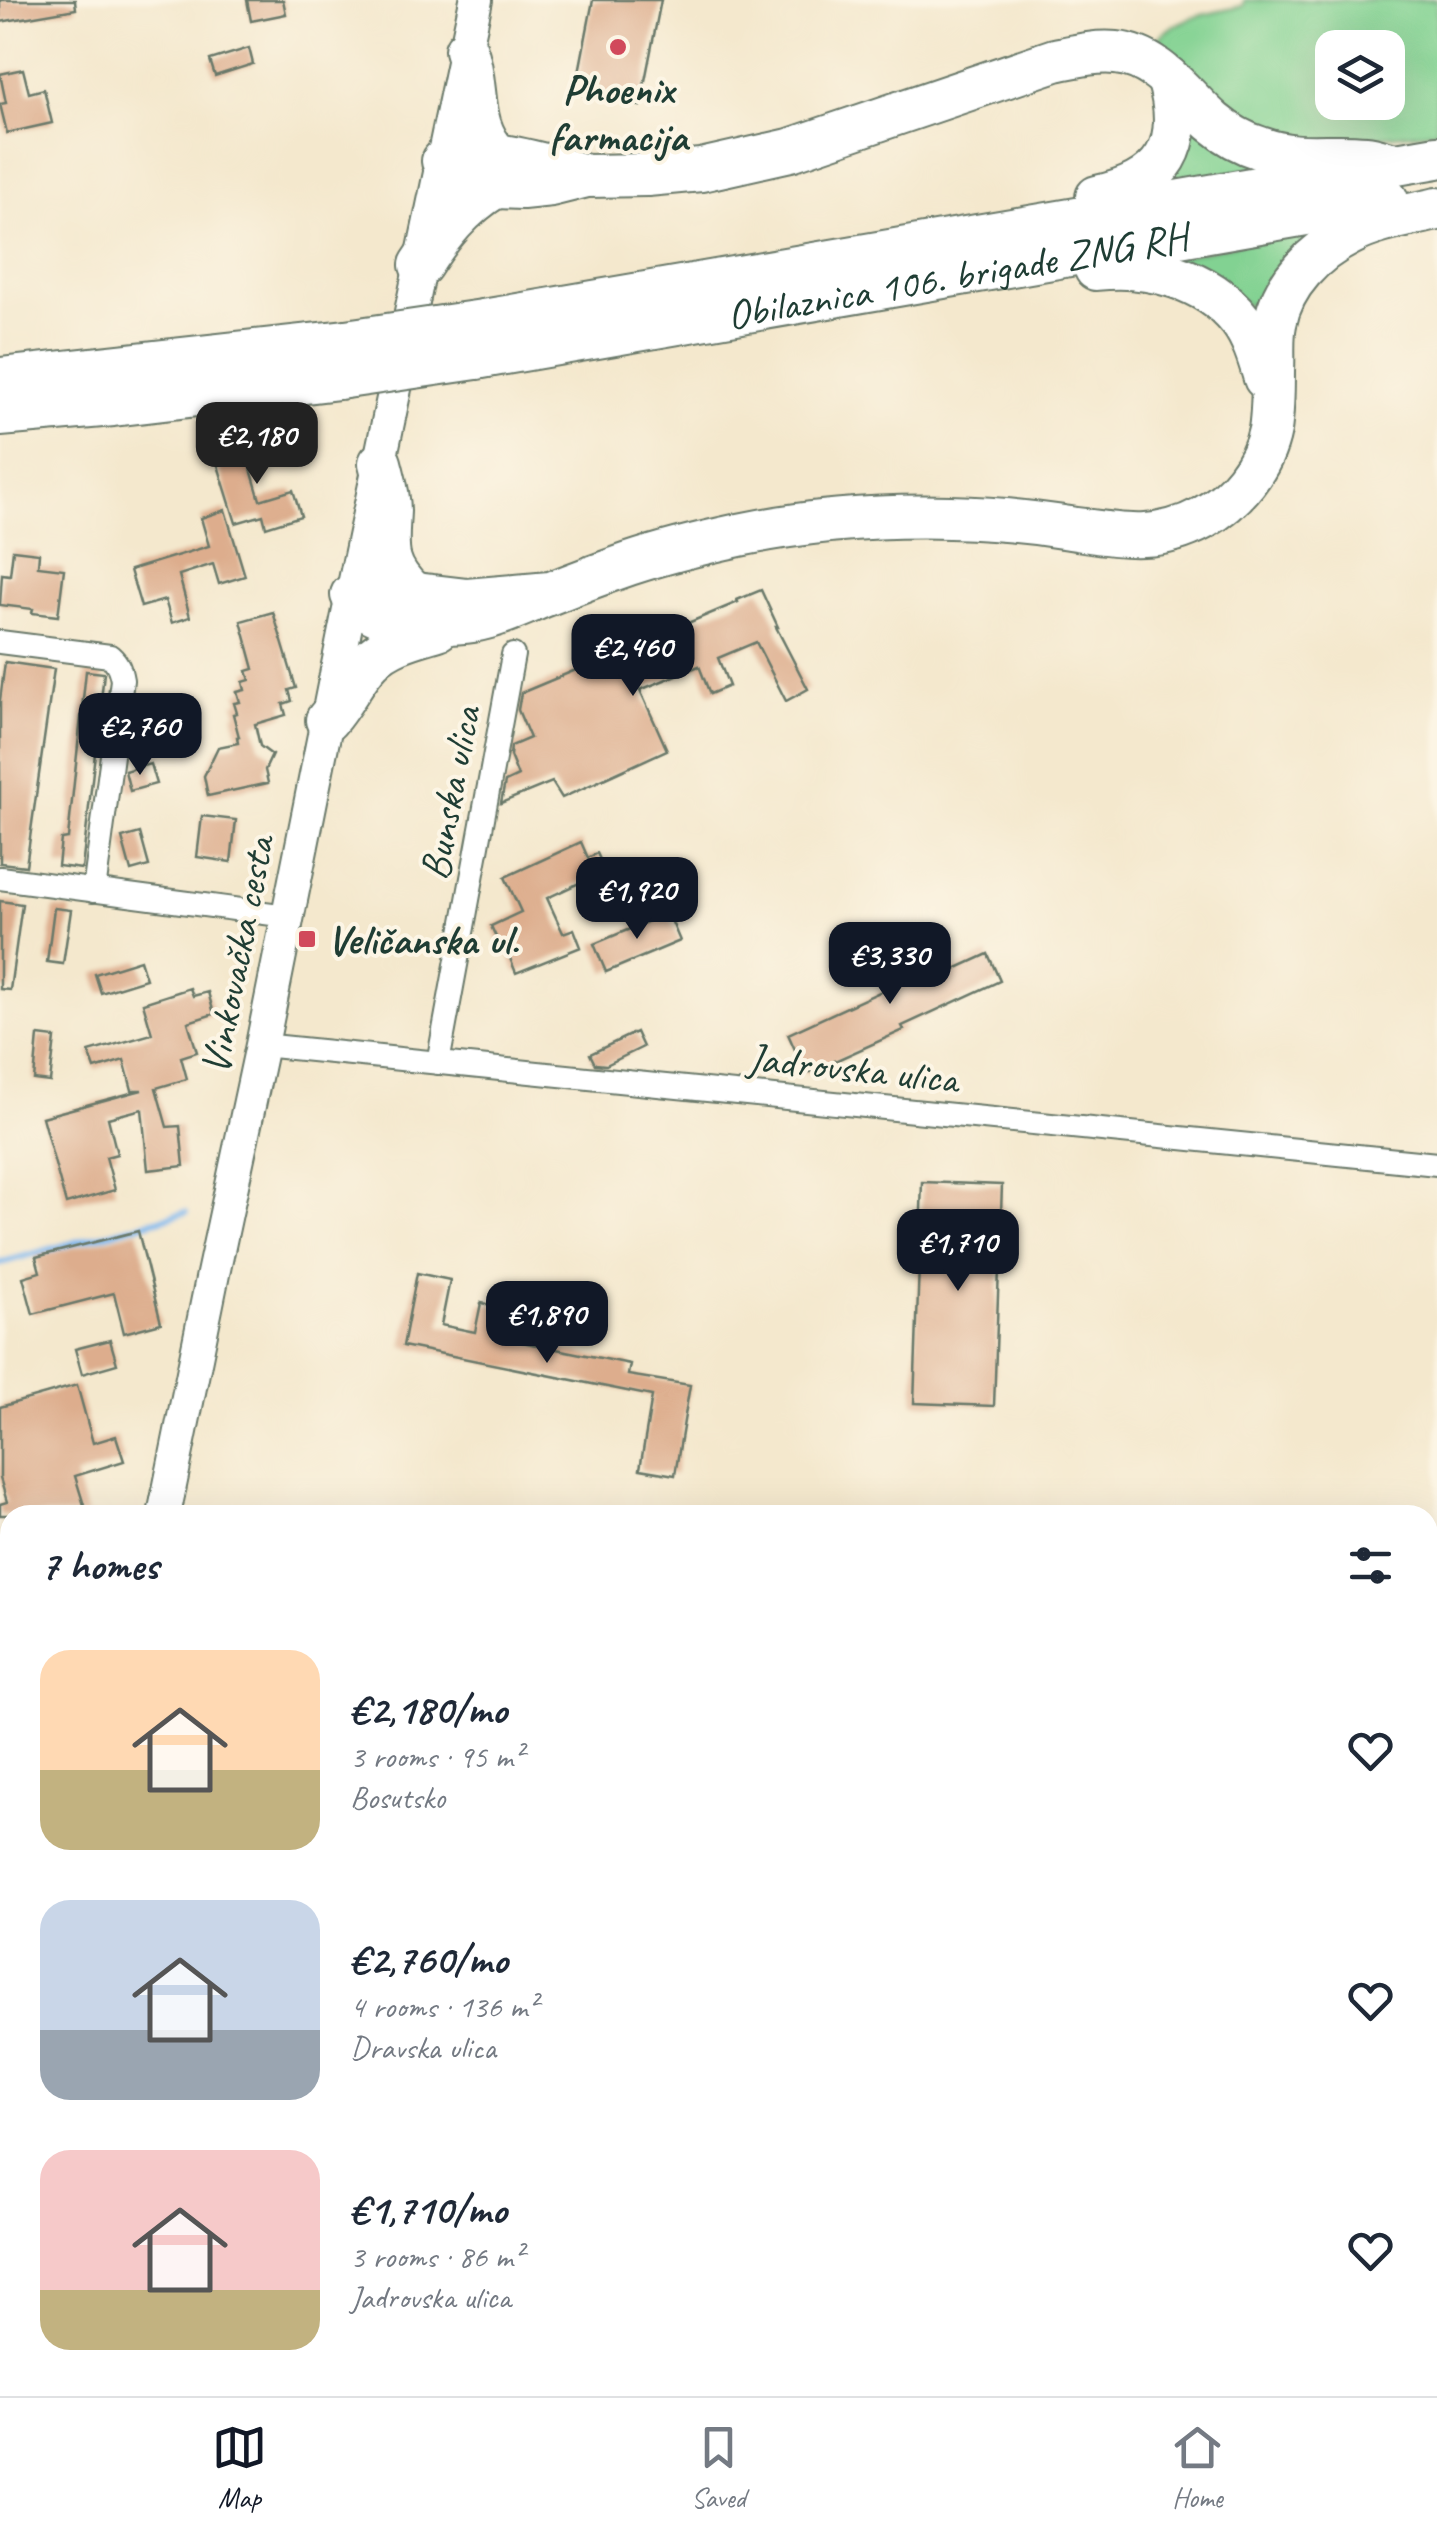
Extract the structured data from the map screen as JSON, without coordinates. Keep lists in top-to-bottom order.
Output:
{
  "streets": {
    "highway": ["Obilaznica 106. brigade ZNG RH"],
    "main road": ["Vinkovačka cesta"],
    "street": ["Bunska ulica", "Jadrovska ulica"]
  },
  "crossings": [
    ["Bunska ulica", "Jadrovska ulica"],
    ["Vinkovačka cesta", "Jadrovska ulica"]
  ],
  "places": {
    "other": ["Phoenix farmacija"],
    "transit": ["Veličanska ul."]
  },
  "page": {
    "price": [
      "€2,180",
      "€2,460",
      "€2,760",
      "€1,920",
      "€3,330",
      "€1,710",
      "€1,890"
    ],
    "heading": "7 homes",
    "list": [
      {
        "name": "€2,180/mo",
        "note": "3 rooms · 95 m² · Bosutsko"
      },
      {
        "name": "€2,760/mo",
        "note": "4 rooms · 136 m² · Dravska ulica"
      },
      {
        "name": "€1,710/mo",
        "note": "3 rooms · 86 m² · Jadrovska ulica"
      }
    ],
    "tabs": ["Map", "Saved", "Home"]
  }
}
